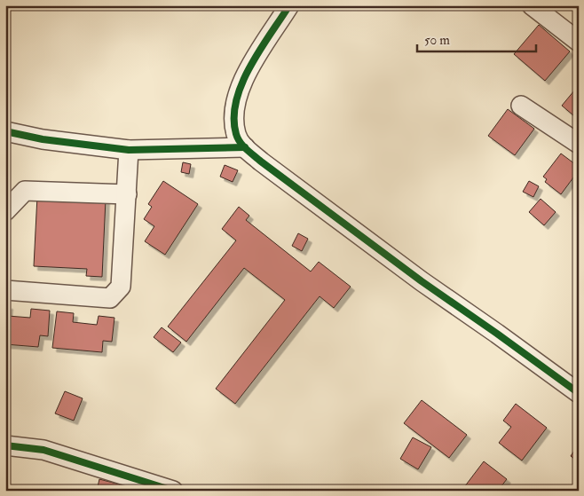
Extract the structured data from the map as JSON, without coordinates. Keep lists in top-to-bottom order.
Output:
{
  "scale_bar": "50 m"
}
